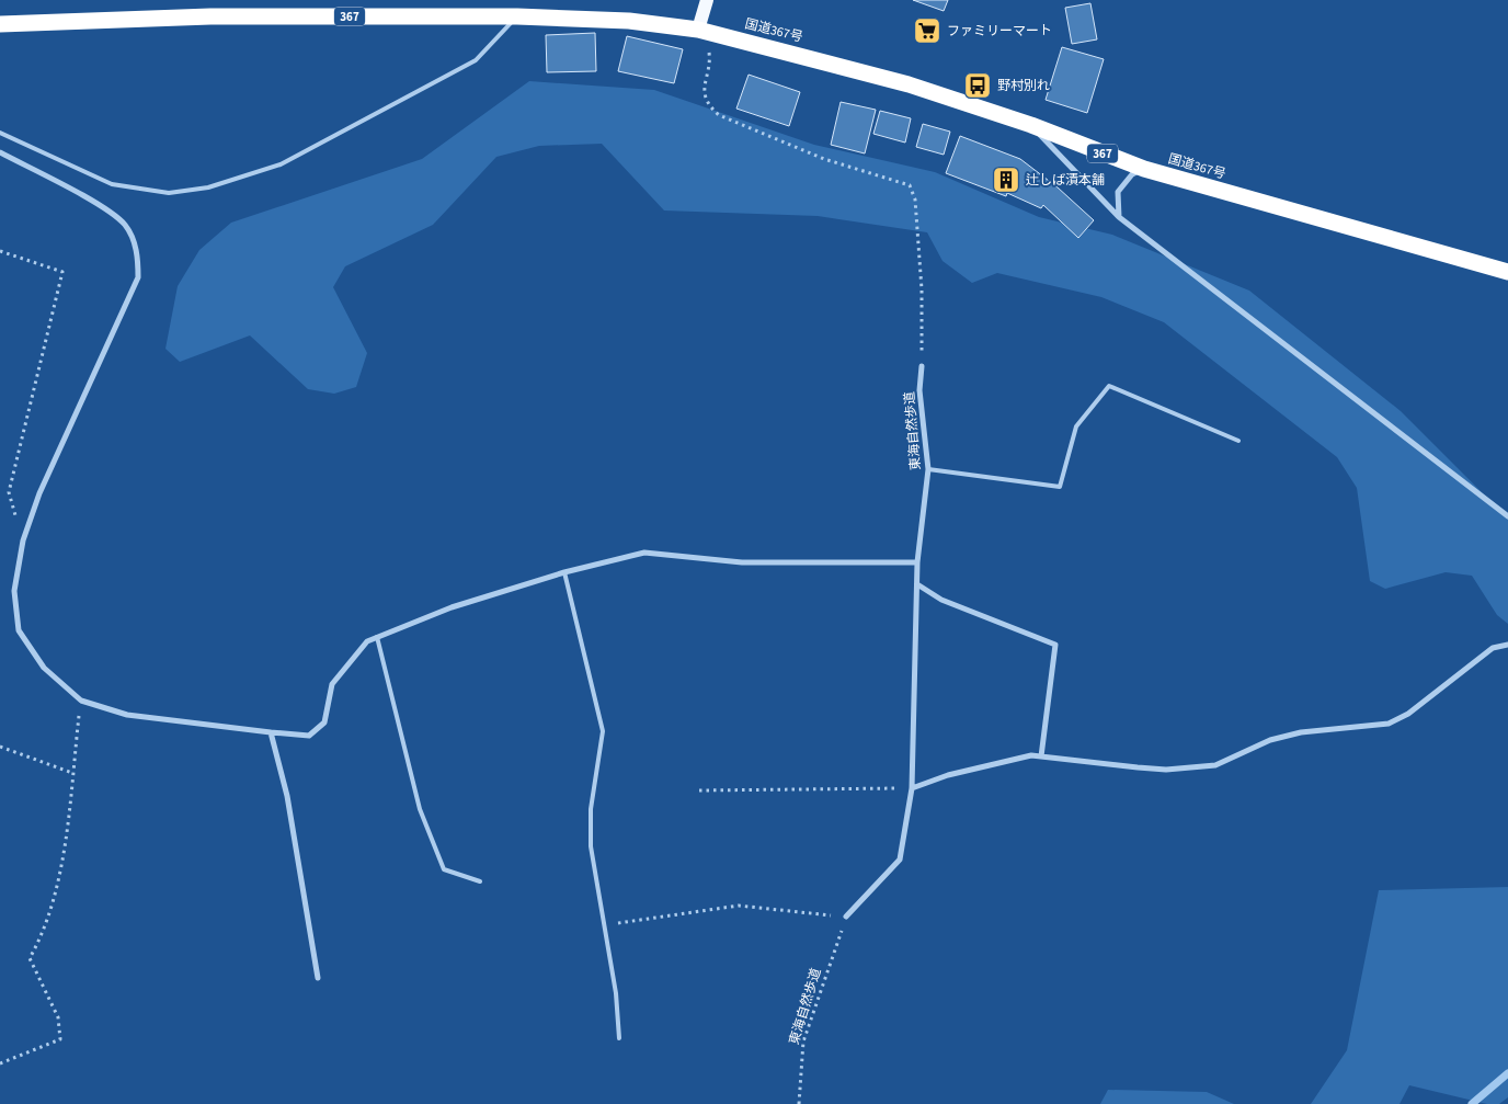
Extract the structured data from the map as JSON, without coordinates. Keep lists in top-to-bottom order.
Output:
{
  "streets": {
    "highway": ["367", "国道367号"],
    "street": ["東海自然歩道"]
  },
  "places": {
    "supermarket": ["ファミリーマート"],
    "bus stop": ["野村別れ"],
    "building": ["辻しば漬本舗"]
  }
}
